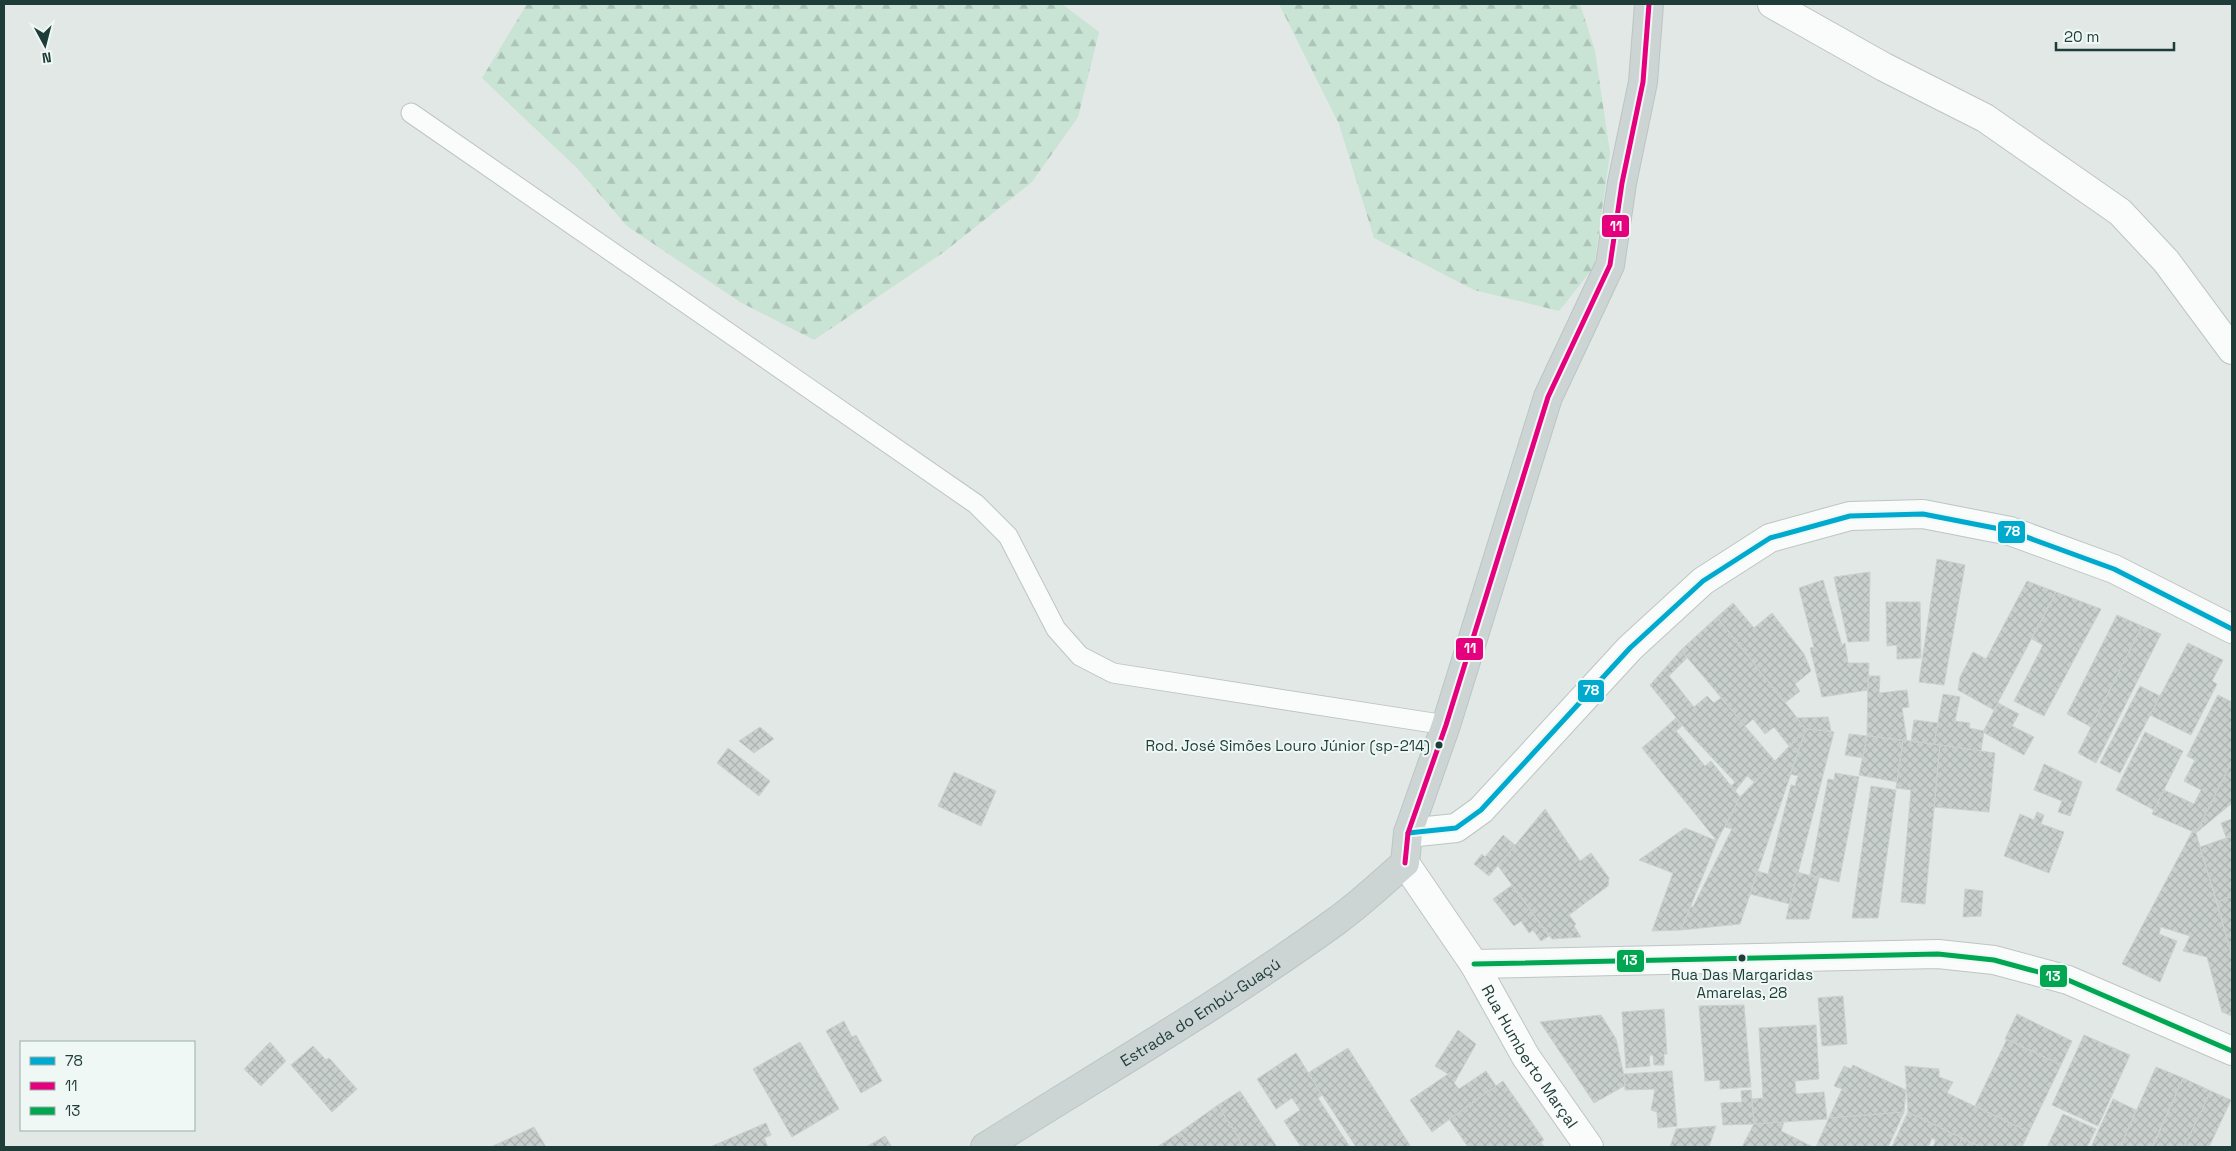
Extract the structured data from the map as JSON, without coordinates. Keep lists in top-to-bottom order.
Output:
{
  "streets": {
    "main road": ["Estrada do Embú-Guaçú"],
    "street": ["Rua Humberto Marçal"]
  },
  "crossings": [
    ["Estrada do Embú-Guaçú", "Rua Humberto Marçal"]
  ],
  "places": ["Rod. José Simões Louro Júnior (sp-214)", "Rua Das Margaridas Amarelas, 28"],
  "lines": ["transit line 11", "transit line 78", "transit line 13"],
  "legend": ["78", "11", "13"],
  "scale_bar": "20 m",
  "north": "bottom"
}
